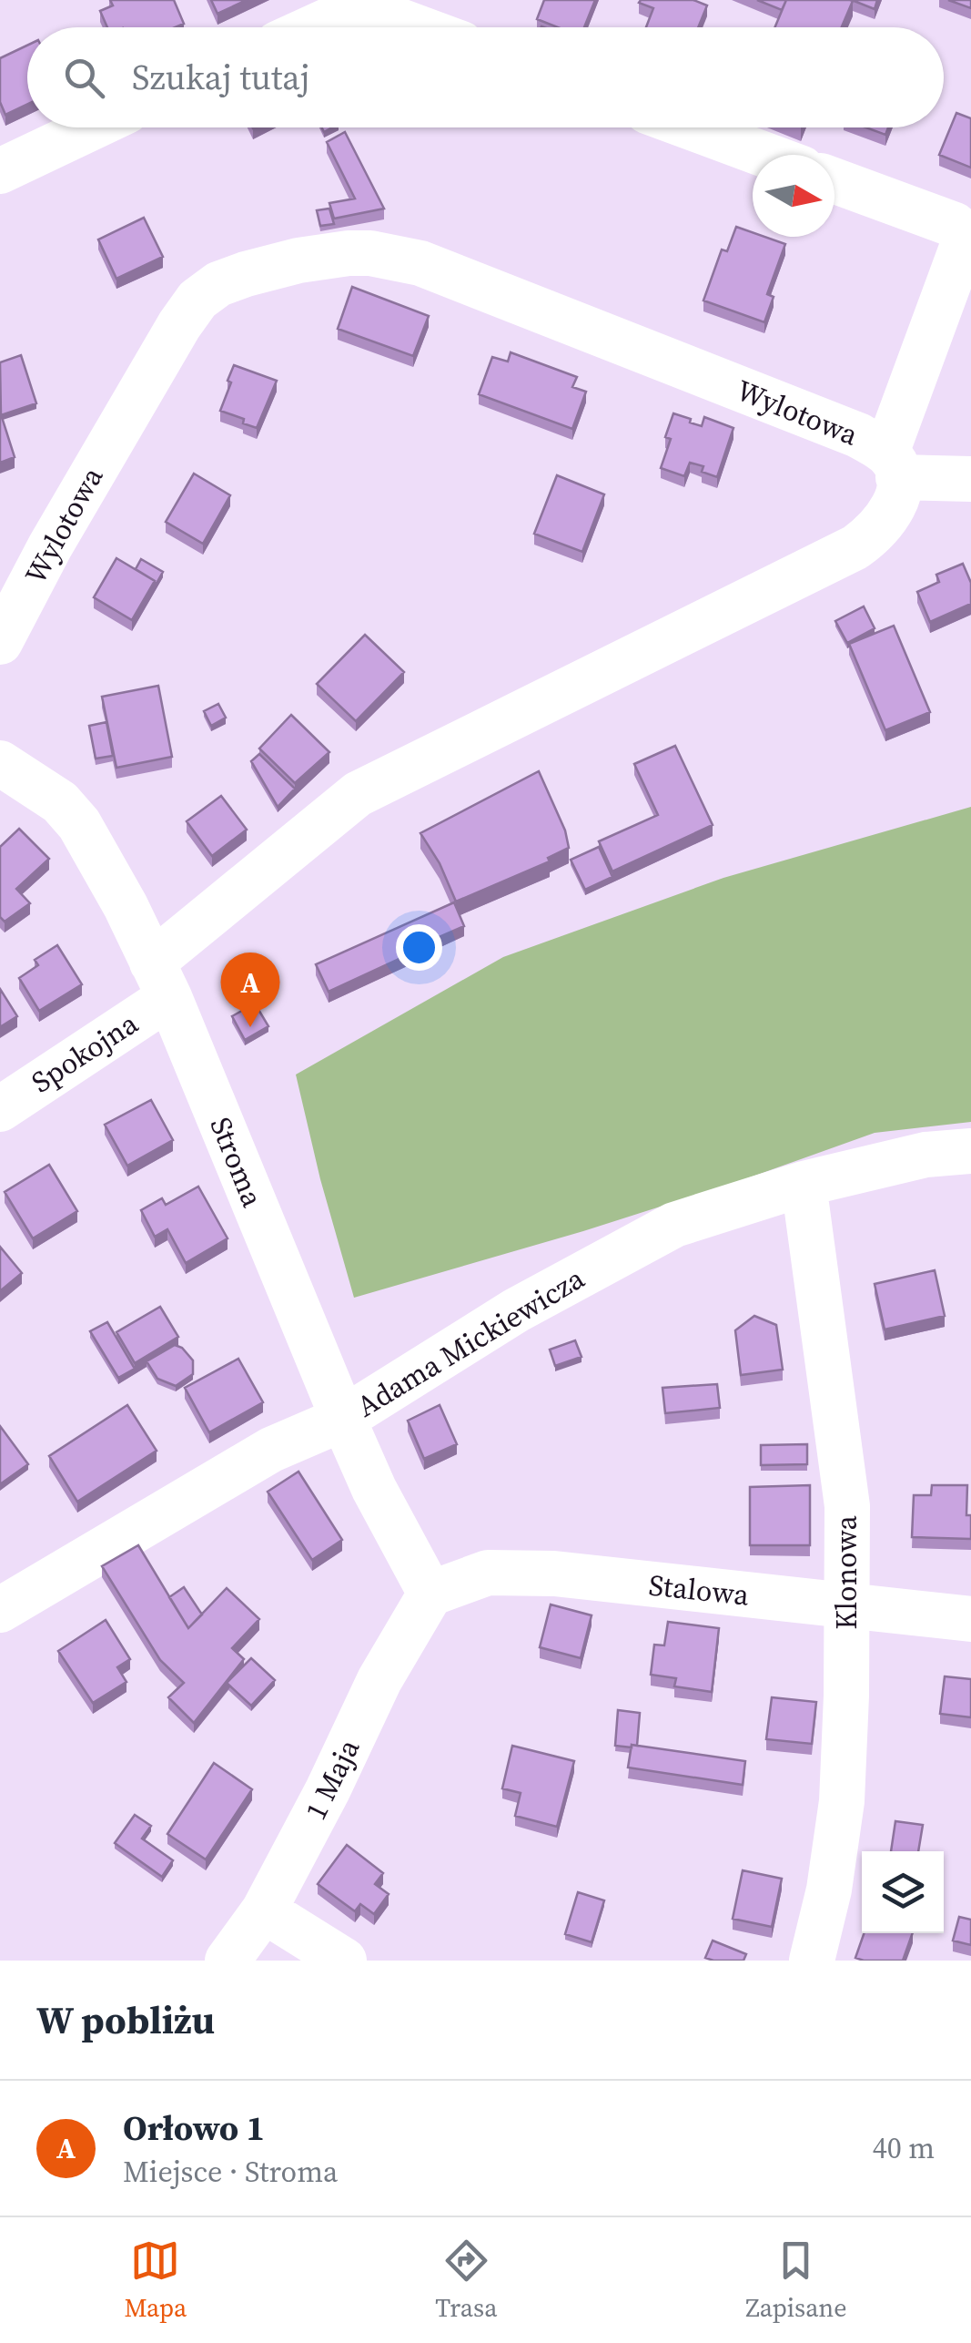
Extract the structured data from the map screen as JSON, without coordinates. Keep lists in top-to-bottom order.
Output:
{
  "streets": {
    "street": [
      "Wylotowa",
      "Spokojna",
      "Stroma",
      "Adama Mickiewicza",
      "Klonowa",
      "Stalowa",
      "1 Maja"
    ]
  },
  "crossings": [
    ["Spokojna", "Stroma"],
    ["Stroma", "Adama Mickiewicza"],
    ["Stroma", "Stalowa"],
    ["Stroma", "1 Maja"],
    ["Adama Mickiewicza", "Klonowa"],
    ["Klonowa", "Stalowa"],
    ["Stalowa", "1 Maja"]
  ],
  "north": "right",
  "page": {
    "search": "Szukaj tutaj",
    "pins": "A",
    "heading": "W pobliżu",
    "list": [
      {
        "mark": "A",
        "name": "Orłowo 1",
        "note": "Miejsce · Stroma",
        "value": "40 m"
      }
    ],
    "nav": ["Mapa", "Trasa", "Zapisane"]
  }
}
